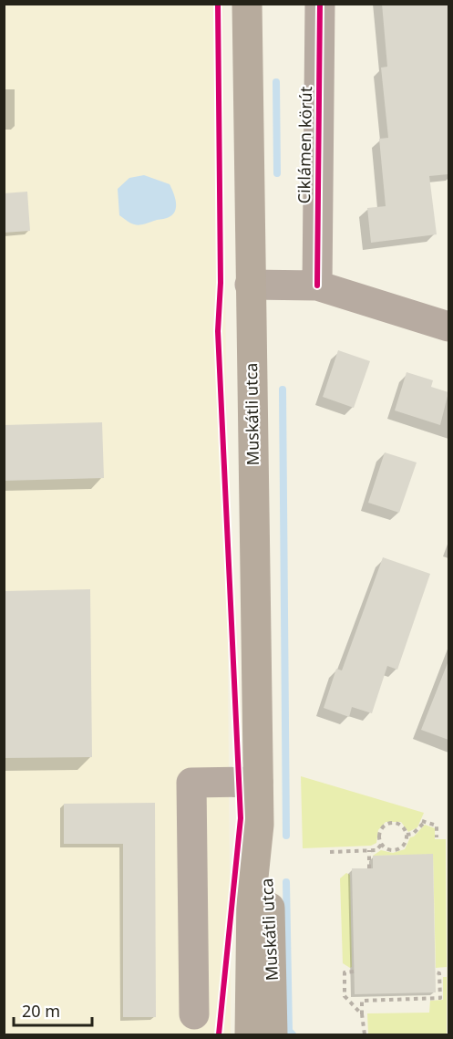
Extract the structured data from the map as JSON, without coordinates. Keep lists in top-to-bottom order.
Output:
{
  "streets": {
    "main road": ["Muskátli utca"],
    "street": ["Ciklámen körút"]
  },
  "scale_bar": "20 m"
}
